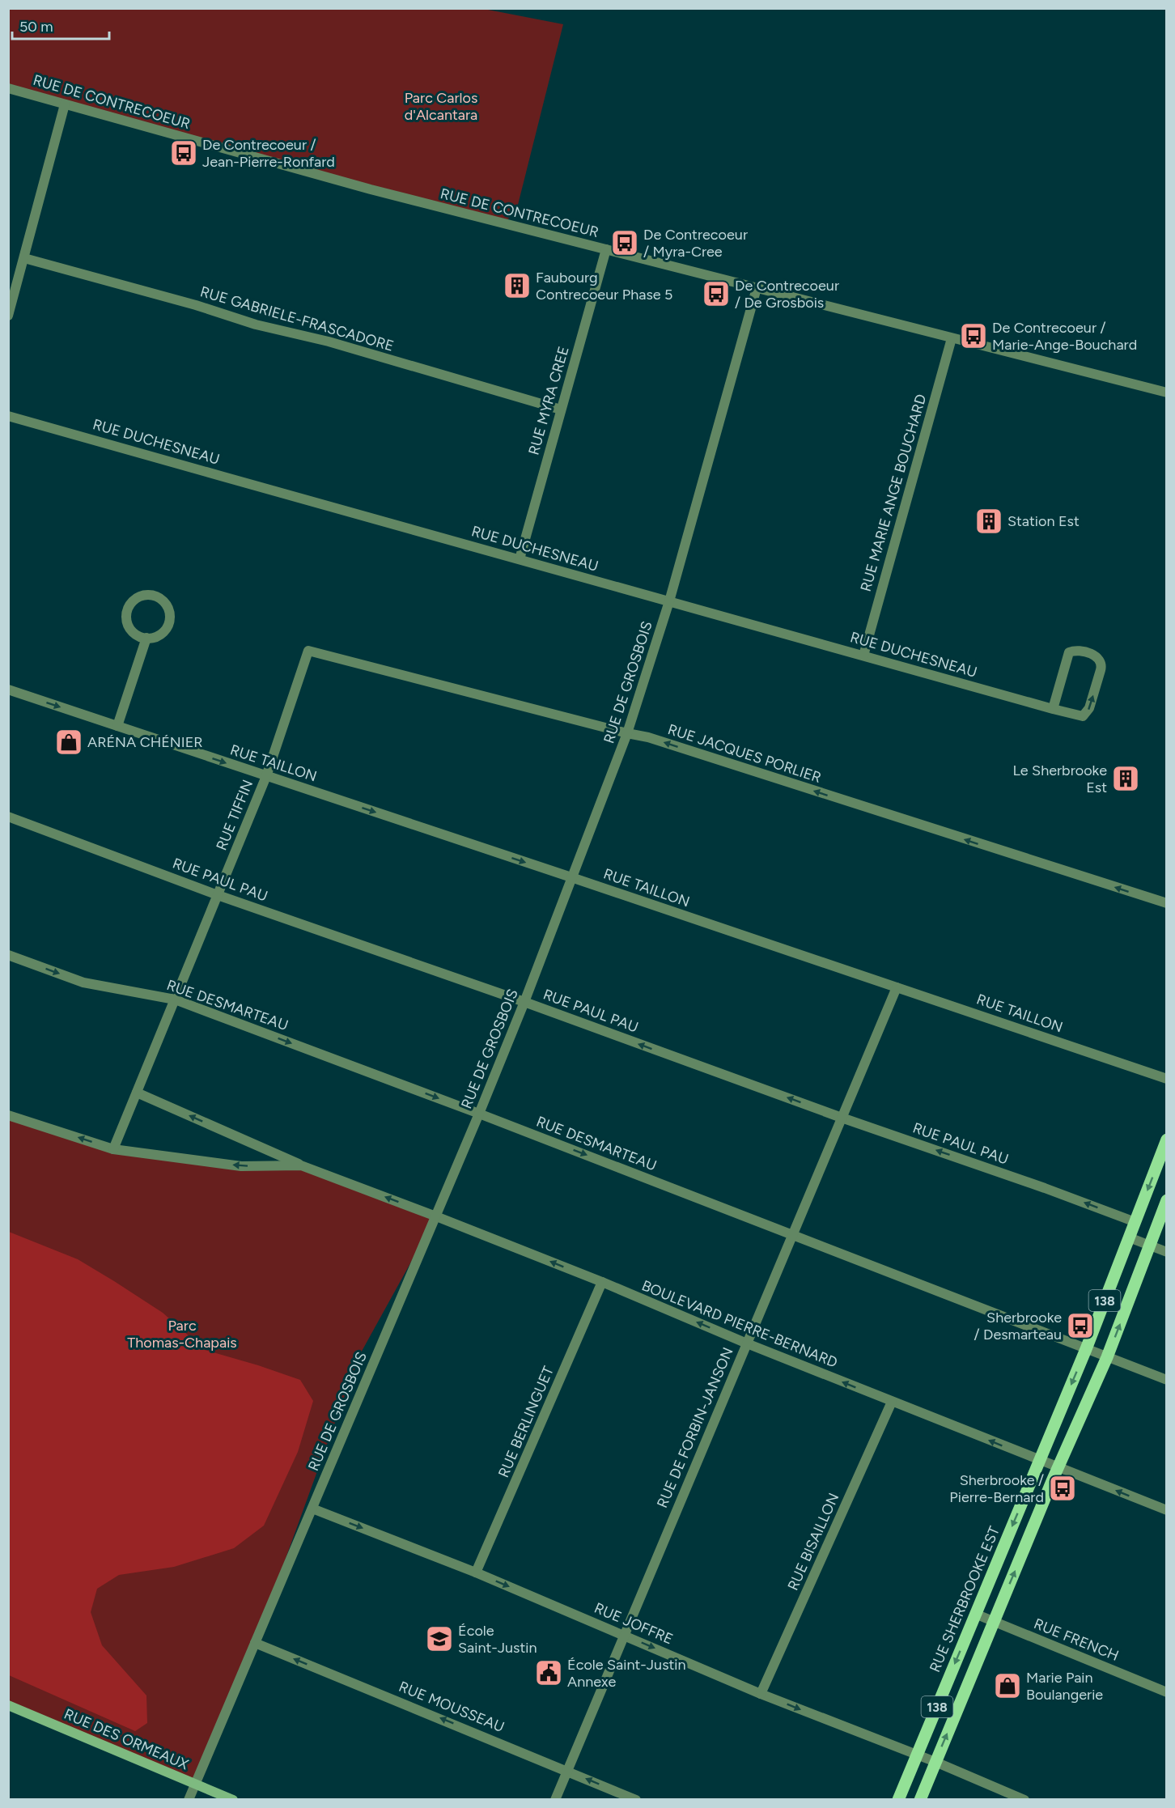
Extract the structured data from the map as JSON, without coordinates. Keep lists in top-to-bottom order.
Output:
{
  "streets": {
    "main road": ["138", "RUE SHERBROOKE EST"],
    "street": [
      "RUE DE CONTRECOEUR",
      "RUE GABRIELE-FRASCADORE",
      "RUE MYRA CREE",
      "RUE DUCHESNEAU",
      "RUE MARIE ANGE BOUCHARD",
      "RUE DE GROSBOIS",
      "RUE JACQUES PORLIER",
      "RUE TAILLON",
      "RUE TIFFIN",
      "RUE PAUL PAU",
      "RUE DESMARTEAU",
      "BOULEVARD PIERRE-BERNARD",
      "RUE BERLINGUET",
      "RUE DE FORBIN-JANSON",
      "RUE BISAILLON",
      "RUE JOFFRE",
      "RUE FRENCH",
      "RUE MOUSSEAU",
      "RUE DES ORMEAUX"
    ]
  },
  "crossings": [
    ["RUE DE CONTRECOEUR", "RUE MYRA CREE"],
    ["RUE DE CONTRECOEUR", "RUE MARIE ANGE BOUCHARD"],
    ["RUE DE CONTRECOEUR", "RUE DE GROSBOIS"],
    ["RUE GABRIELE-FRASCADORE", "RUE MYRA CREE"],
    ["RUE MYRA CREE", "RUE DUCHESNEAU"],
    ["RUE DUCHESNEAU", "RUE MARIE ANGE BOUCHARD"],
    ["RUE DUCHESNEAU", "RUE DE GROSBOIS"],
    ["RUE DE GROSBOIS", "RUE JACQUES PORLIER"],
    ["RUE DE GROSBOIS", "RUE TAILLON"],
    ["RUE DE GROSBOIS", "RUE PAUL PAU"],
    ["RUE DE GROSBOIS", "RUE DESMARTEAU"],
    ["RUE DE GROSBOIS", "BOULEVARD PIERRE-BERNARD"],
    ["RUE DE GROSBOIS", "RUE JOFFRE"],
    ["RUE DE GROSBOIS", "RUE MOUSSEAU"],
    ["RUE DE GROSBOIS", "RUE DES ORMEAUX"],
    ["RUE JACQUES PORLIER", "RUE TIFFIN"],
    ["RUE TAILLON", "RUE TIFFIN"],
    ["RUE TAILLON", "RUE DE FORBIN-JANSON"],
    ["RUE TIFFIN", "RUE PAUL PAU"],
    ["RUE TIFFIN", "RUE DESMARTEAU"],
    ["RUE TIFFIN", "BOULEVARD PIERRE-BERNARD"],
    ["RUE PAUL PAU", "RUE DE FORBIN-JANSON"],
    ["RUE PAUL PAU", "RUE SHERBROOKE EST"],
    ["RUE DESMARTEAU", "138"],
    ["RUE DESMARTEAU", "RUE DE FORBIN-JANSON"],
    ["RUE DESMARTEAU", "RUE SHERBROOKE EST"],
    ["138", "BOULEVARD PIERRE-BERNARD"],
    ["138", "RUE JOFFRE"],
    ["138", "RUE FRENCH"],
    ["BOULEVARD PIERRE-BERNARD", "RUE BERLINGUET"],
    ["BOULEVARD PIERRE-BERNARD", "RUE DE FORBIN-JANSON"],
    ["BOULEVARD PIERRE-BERNARD", "RUE BISAILLON"],
    ["BOULEVARD PIERRE-BERNARD", "RUE SHERBROOKE EST"],
    ["RUE BERLINGUET", "RUE JOFFRE"],
    ["RUE DE FORBIN-JANSON", "RUE JOFFRE"],
    ["RUE DE FORBIN-JANSON", "RUE MOUSSEAU"],
    ["RUE BISAILLON", "RUE JOFFRE"],
    ["RUE SHERBROOKE EST", "RUE JOFFRE"],
    ["RUE SHERBROOKE EST", "RUE FRENCH"]
  ],
  "one_way": [
    "RUE JACQUES PORLIER",
    "RUE TAILLON",
    "RUE PAUL PAU",
    "RUE DESMARTEAU",
    "BOULEVARD PIERRE-BERNARD",
    "RUE JOFFRE",
    "RUE MOUSSEAU"
  ],
  "parks": ["Parc Carlos d'Alcantara", "Parc Thomas-Chapais"],
  "places": {
    "bus stop": [
      "De Contrecoeur / Jean-Pierre-Ronfard",
      "De Contrecoeur / Myra-Cree",
      "De Contrecoeur / De Grosbois",
      "De Contrecoeur / Marie-Ange-Bouchard",
      "Sherbrooke / Desmarteau",
      "Sherbrooke / Pierre-Bernard"
    ],
    "building": ["Faubourg Contrecoeur Phase 5", "Station Est", "Le Sherbrooke Est"],
    "shop": ["ARÉNA CHÉNIER", "Marie Pain Boulangerie"],
    "school or university": ["École Saint-Justin"],
    "public building": ["École Saint-Justin Annexe"]
  },
  "scale_bar": "50 m"
}
